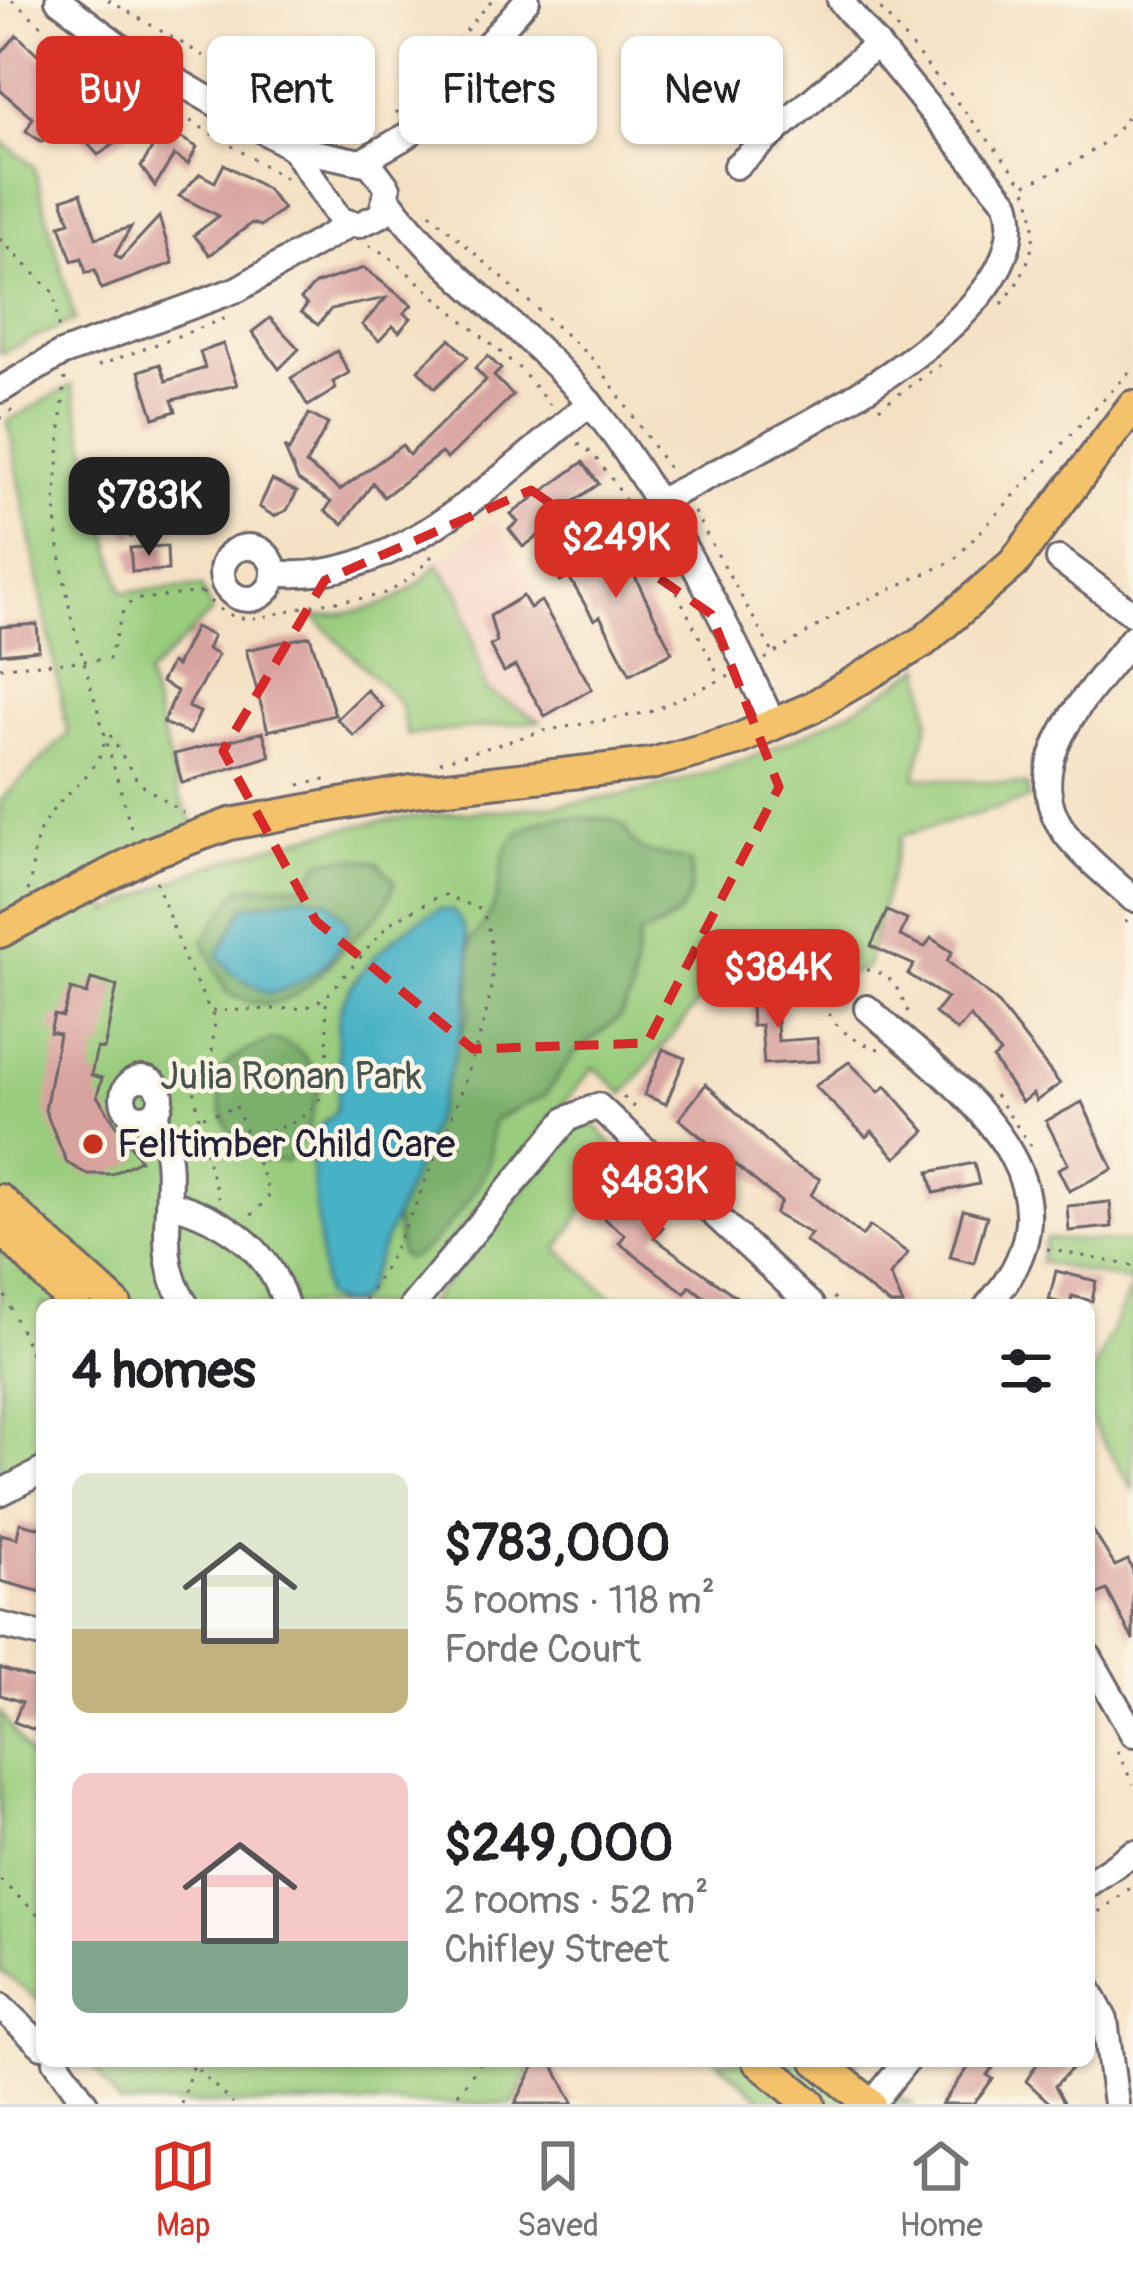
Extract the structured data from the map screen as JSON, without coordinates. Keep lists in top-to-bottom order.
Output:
{
  "parks": ["Julia Ronan Park"],
  "places": ["Felltimber Child Care"],
  "page": {
    "chip": [
      "Buy",
      "Rent",
      "Filters",
      "New"
    ],
    "price": [
      "$783K",
      "$249K",
      "$384K",
      "$483K"
    ],
    "heading": "4 homes",
    "list": [
      {
        "name": "$783,000",
        "note": "5 rooms · 118 m² · Forde Court"
      },
      {
        "name": "$249,000",
        "note": "2 rooms · 52 m² · Chifley Street"
      }
    ],
    "tabs": ["Map", "Saved", "Home"]
  }
}
